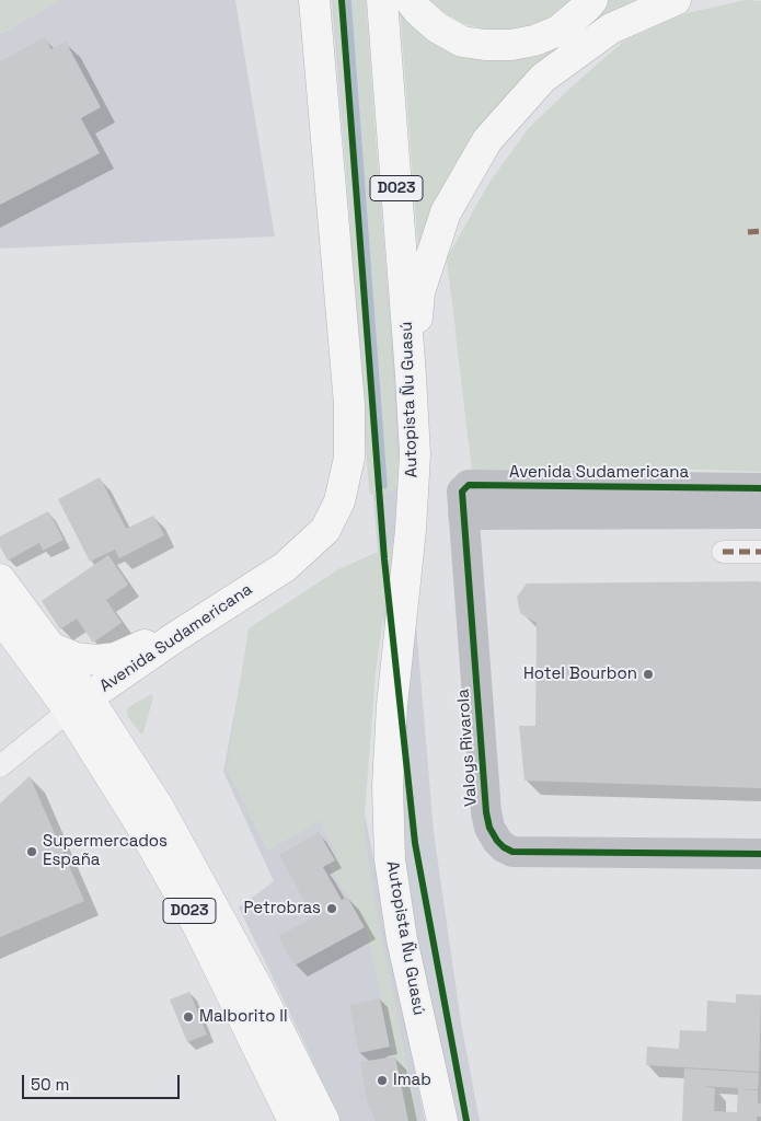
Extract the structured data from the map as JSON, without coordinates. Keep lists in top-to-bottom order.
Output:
{
  "streets": {
    "main road": ["D023", "Autopista Ñu Guasú", "Avenida Sudamericana"],
    "street": ["Valoys Rivarola"]
  },
  "crossings": [
    ["Avenida Sudamericana", "Valoys Rivarola"]
  ],
  "places": [
    "Hotel Bourbon",
    "Supermercados España",
    "Petrobras",
    "Malborito II",
    "Imab"
  ],
  "scale_bar": "50 m"
}
